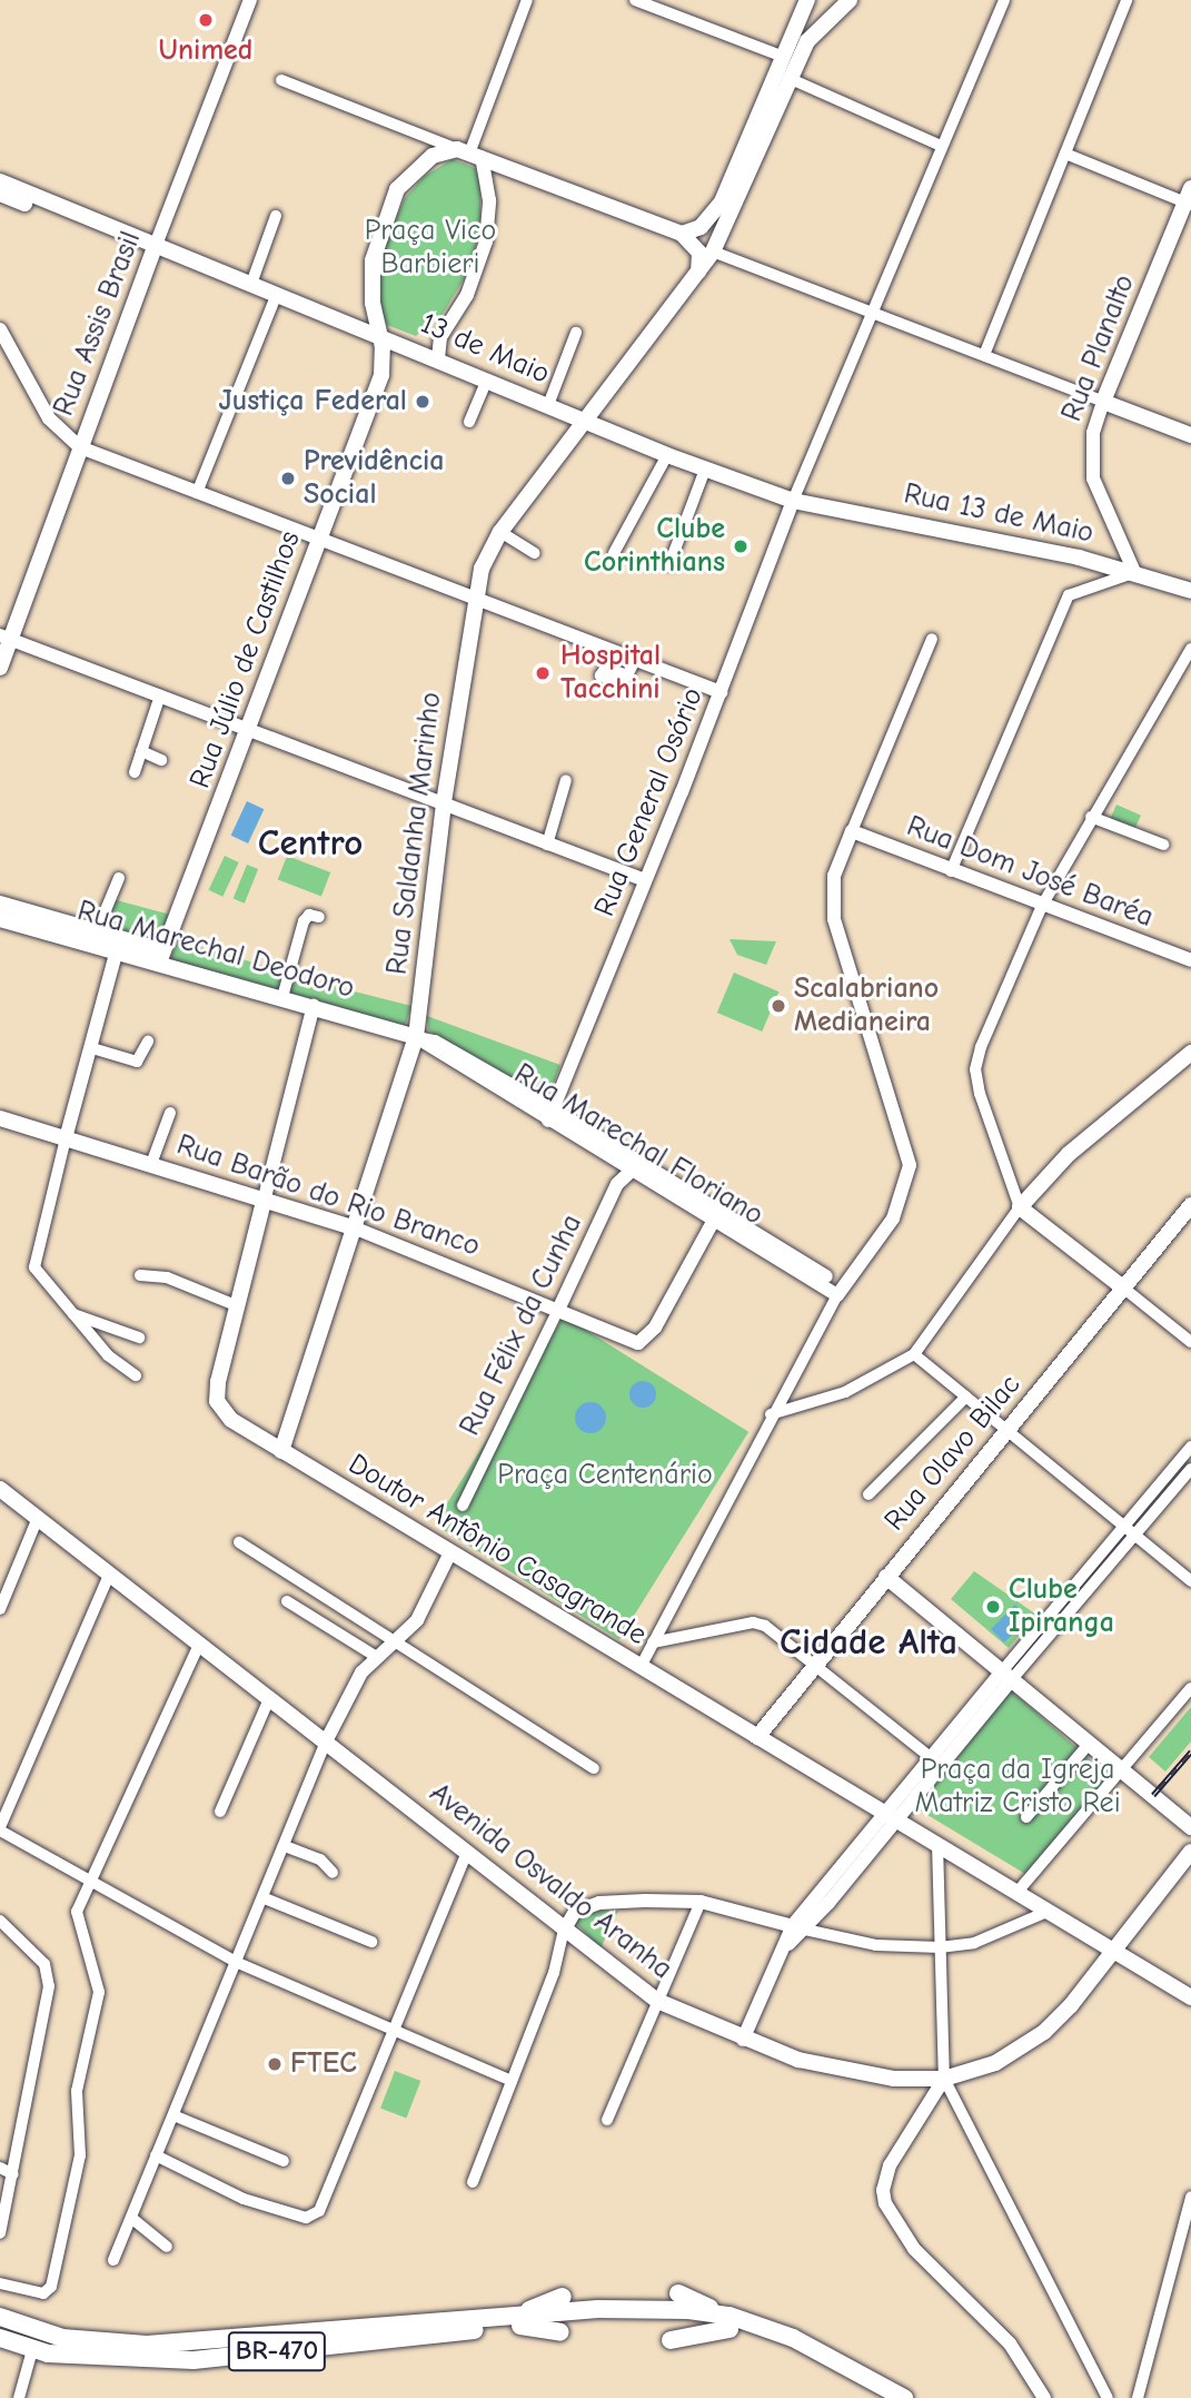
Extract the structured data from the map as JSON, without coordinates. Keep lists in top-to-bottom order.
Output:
{
  "streets": {
    "highway": ["BR-470"],
    "main road": [
      "Rua Assis Brasil",
      "Rua Planalto",
      "13 de Maio",
      "Rua 13 de Maio",
      "Rua Júlio de Castilhos",
      "Rua Saldanha Marinho",
      "Rua Marechal Deodoro",
      "Rua Barão do Rio Branco",
      "Rua Olavo Bilac",
      "Doutor Antônio Casagrande",
      "Avenida Osvaldo Aranha"
    ],
    "street": [
      "Rua General Osório",
      "Rua Dom José Baréa",
      "Rua Marechal Floriano",
      "Rua Félix da Cunha"
    ]
  },
  "crossings": [
    ["Rua Assis Brasil", "13 de Maio"],
    ["Rua Planalto", "Rua 13 de Maio"],
    ["13 de Maio", "Rua 13 de Maio"],
    ["13 de Maio", "Rua Júlio de Castilhos"],
    ["13 de Maio", "Rua General Osório"],
    ["13 de Maio", "Rua Saldanha Marinho"],
    ["Rua 13 de Maio", "Rua General Osório"],
    ["Rua Júlio de Castilhos", "Rua Marechal Deodoro"],
    ["Rua General Osório", "Rua Marechal Floriano"],
    ["Rua Saldanha Marinho", "Rua Marechal Deodoro"],
    ["Rua Saldanha Marinho", "Rua Marechal Floriano"],
    ["Rua Saldanha Marinho", "Rua Barão do Rio Branco"],
    ["Rua Saldanha Marinho", "Doutor Antônio Casagrande"],
    ["Rua Marechal Deodoro", "Rua Marechal Floriano"],
    ["Rua Marechal Floriano", "Rua Barão do Rio Branco"],
    ["Rua Marechal Floriano", "Rua Félix da Cunha"],
    ["Rua Barão do Rio Branco", "Rua Félix da Cunha"],
    ["Rua Olavo Bilac", "Doutor Antônio Casagrande"],
    ["Doutor Antônio Casagrande", "Avenida Osvaldo Aranha"]
  ],
  "districts": ["Centro", "Cidade Alta"],
  "parks": ["Praça Vico Barbieri", "Praça Centenário", "Praça da Igreja Matriz Cristo Rei"],
  "places": [
    "Unimed",
    "Justiça Federal",
    "Previdência Social",
    "Clube Corinthians",
    "Hospital Tacchini",
    "Scalabriano Medianeira",
    "Clube Ipiranga",
    "FTEC"
  ]
}
